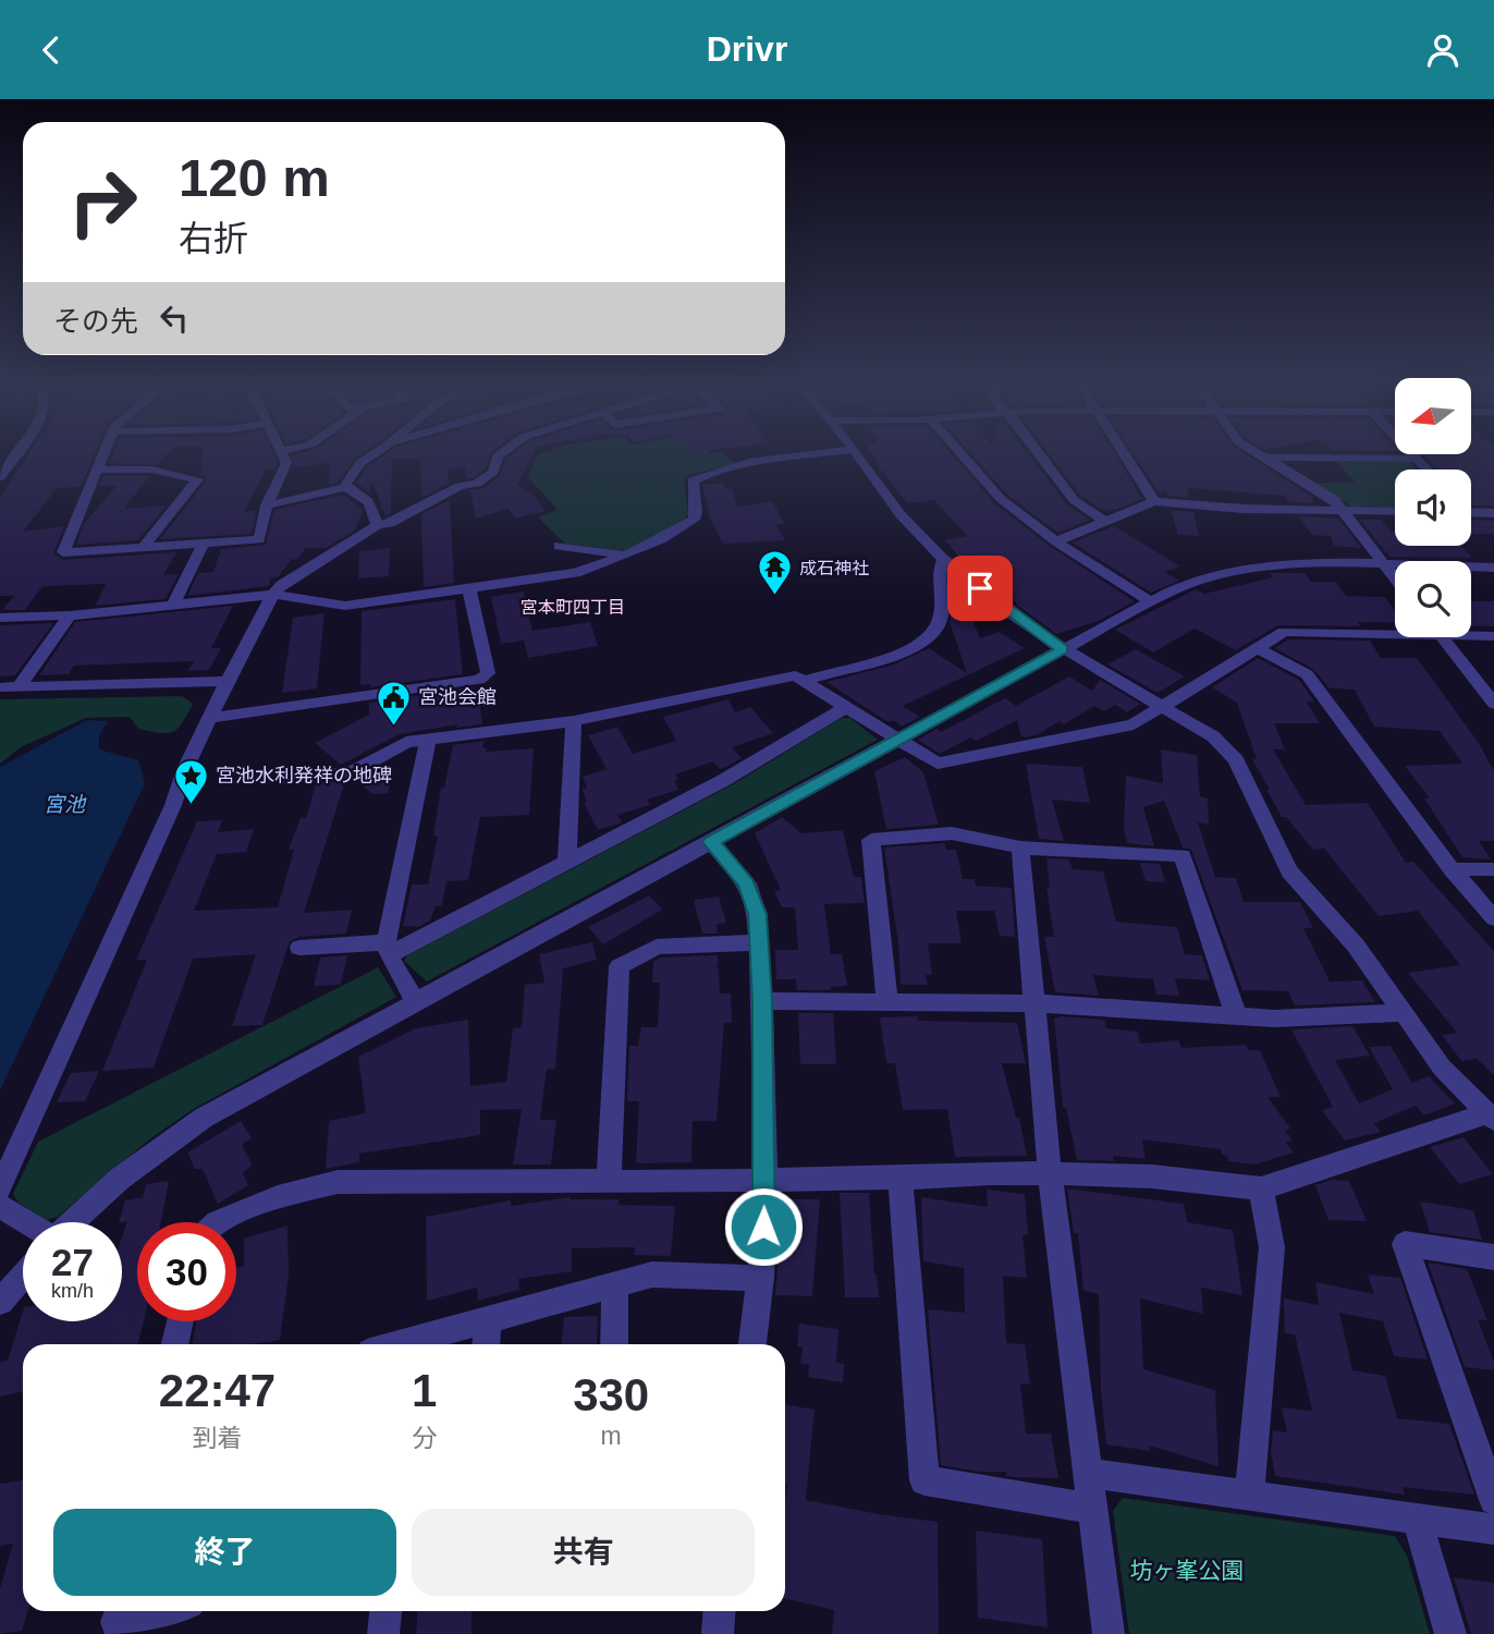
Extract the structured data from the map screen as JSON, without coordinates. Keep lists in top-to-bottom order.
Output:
{
  "districts": ["宮本町四丁目"],
  "water": ["宮池"],
  "parks": ["坊ヶ峯公園"],
  "places": {
    "temple": ["成石神社"],
    "public building": ["宮池会館"],
    "place": ["宮池水利発祥の地碑"]
  },
  "north": "left",
  "page": {
    "header": "Drivr",
    "turn": ["120 m", "右折"],
    "then": "その先",
    "speed": "27 km/h",
    "limit": "30",
    "eta": [
      "22:47",
      "到着",
      "1",
      "分",
      "330",
      "m"
    ],
    "buttons": ["終了", "共有"]
  }
}
